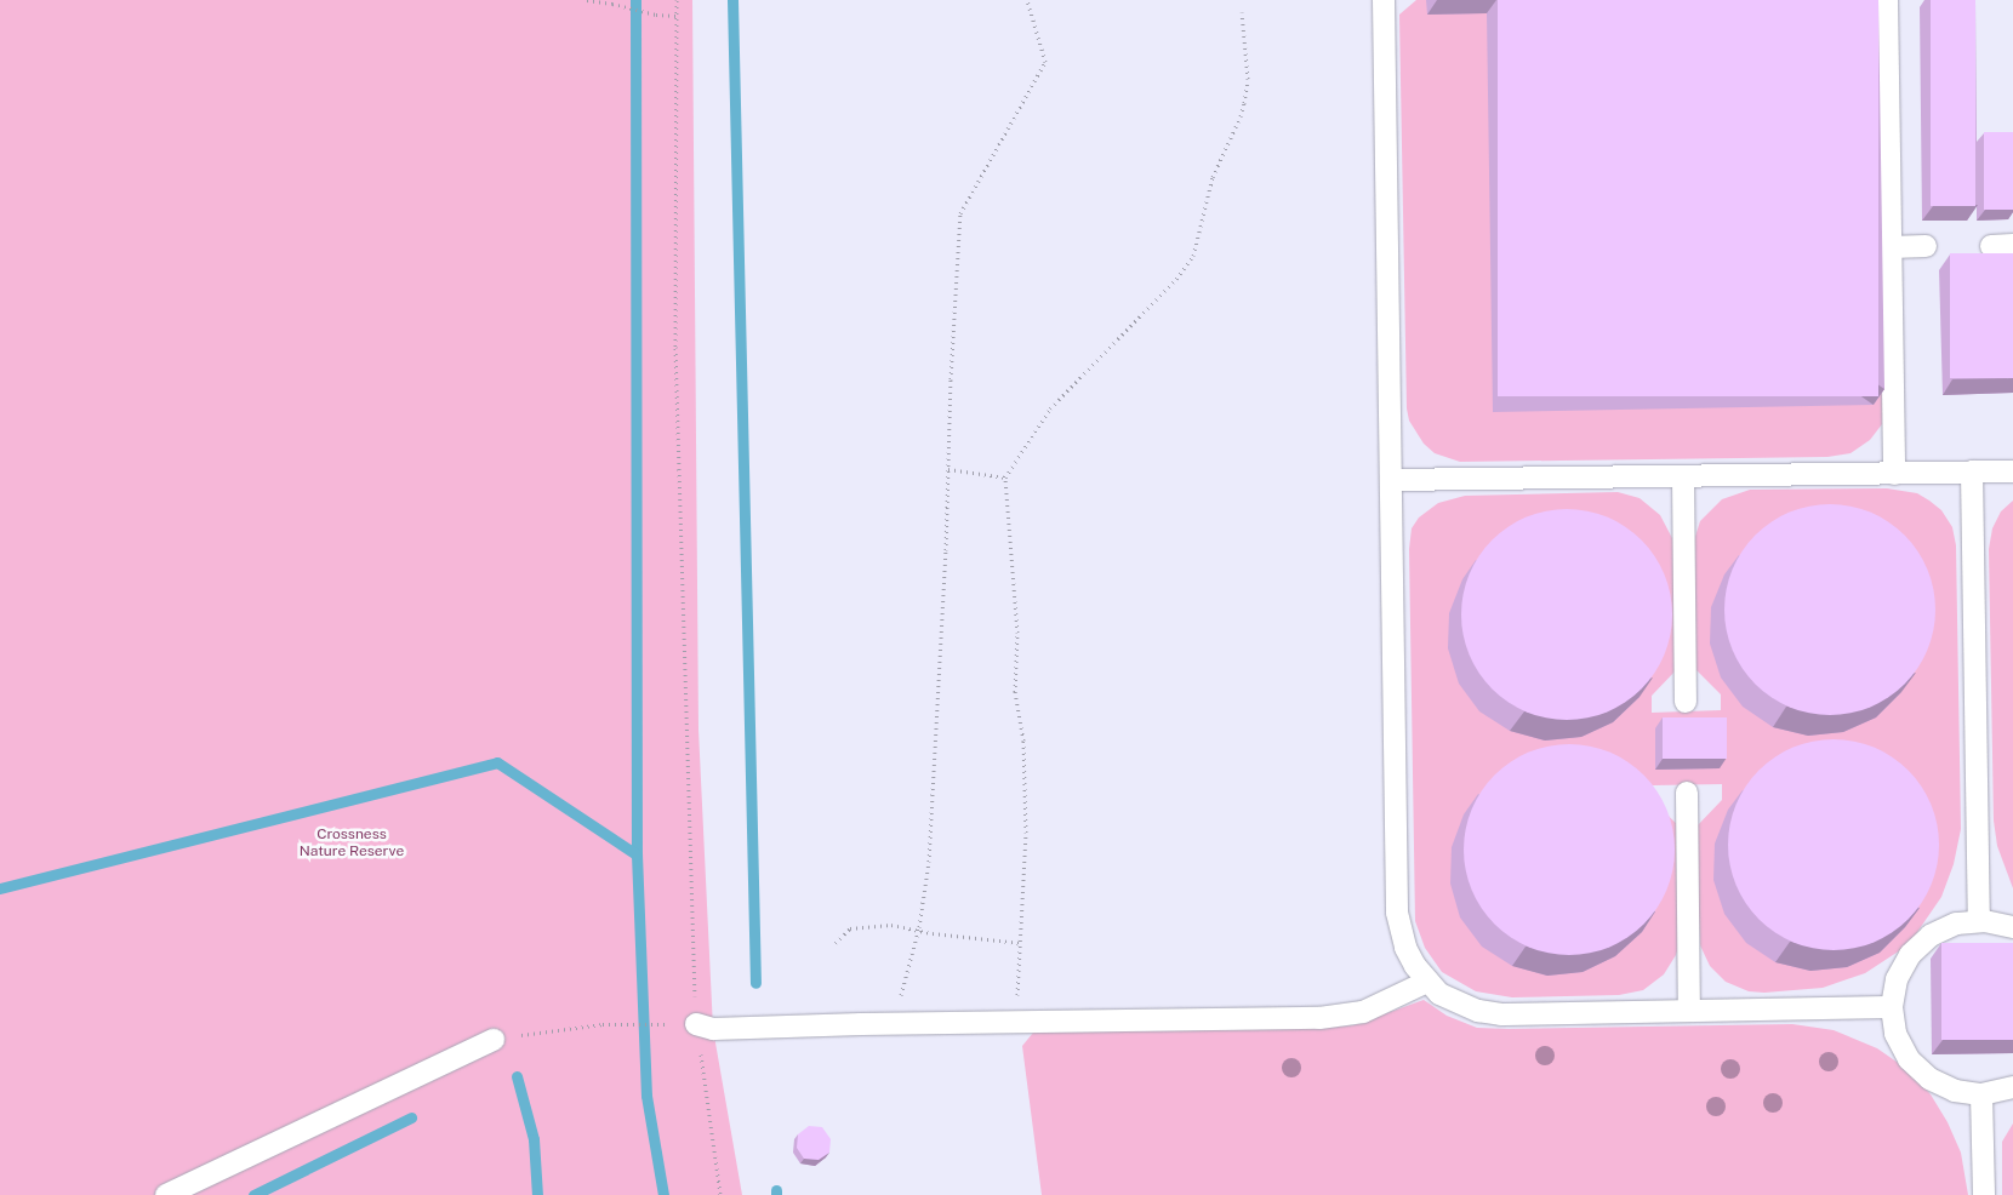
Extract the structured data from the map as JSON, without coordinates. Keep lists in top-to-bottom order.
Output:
{
  "parks": ["Crossness Nature Reserve"]
}
